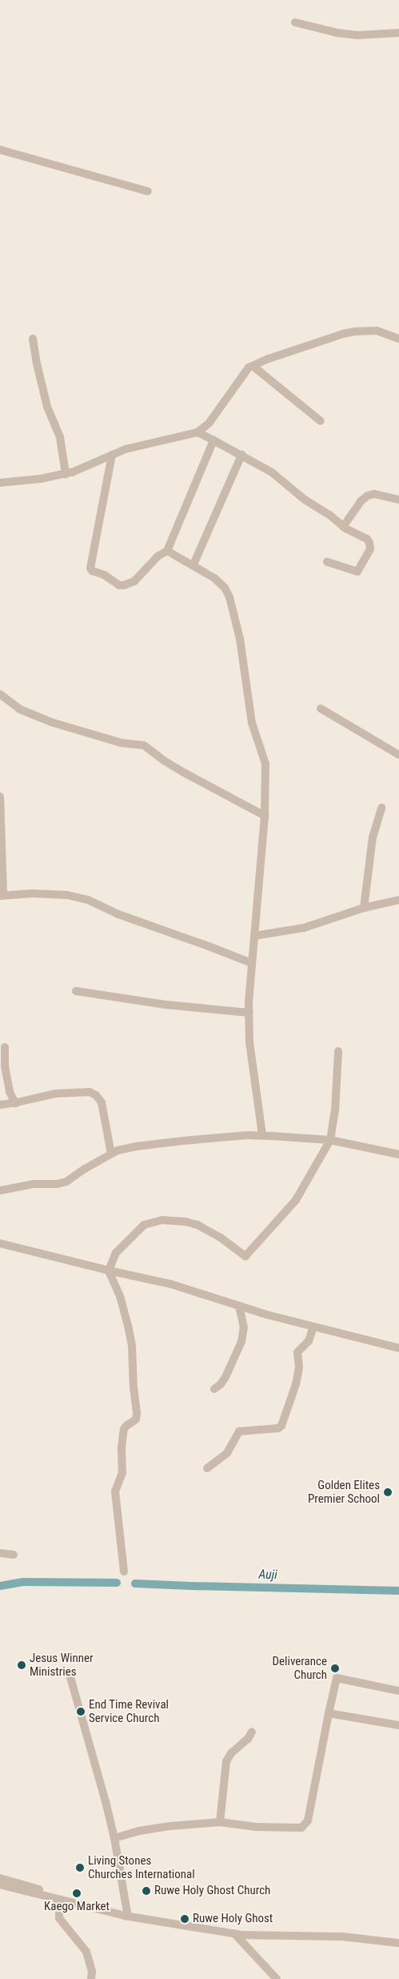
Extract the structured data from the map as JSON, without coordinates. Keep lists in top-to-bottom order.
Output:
{
  "water": ["Auji"],
  "places": [
    "Golden Elites Premier School",
    "Jesus Winner Ministries",
    "Deliverance Church",
    "End Time Revival Service Church",
    "Living Stones Churches International",
    "Ruwe Holy Ghost Church",
    "Kaego Market",
    "Ruwe Holy Ghost"
  ]
}
